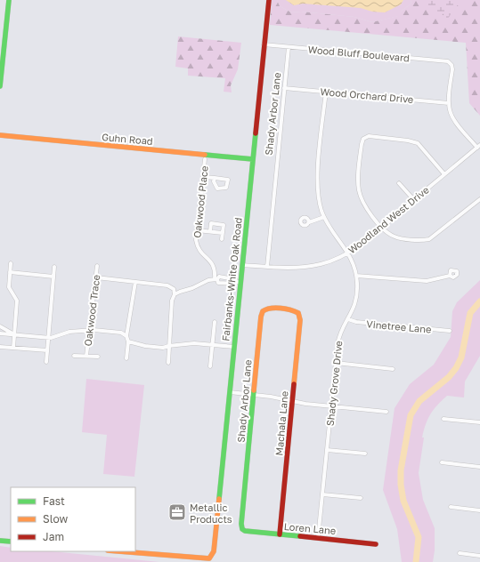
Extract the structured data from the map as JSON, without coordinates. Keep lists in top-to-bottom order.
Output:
{
  "streets": {
    "street": [
      "Wood Bluff Boulevard",
      "Wood Orchard Drive",
      "Shady Arbor Lane",
      "Guhn Road",
      "Oakwood Place",
      "Woodland West Drive",
      "Fairbanks-White Oak Road",
      "Oakwood Trace",
      "Vinetree Lane",
      "Shady Grove Drive",
      "Machala Lane",
      "Loren Lane"
    ]
  },
  "crossings": [
    ["Wood Bluff Boulevard", "Wood Orchard Drive"],
    ["Wood Bluff Boulevard", "Shady Arbor Lane"],
    ["Wood Bluff Boulevard", "Fairbanks-White Oak Road"],
    ["Wood Orchard Drive", "Shady Arbor Lane"],
    ["Wood Orchard Drive", "Shady Grove Drive"],
    ["Shady Arbor Lane", "Woodland West Drive"],
    ["Shady Arbor Lane", "Machala Lane"],
    ["Shady Arbor Lane", "Loren Lane"],
    ["Guhn Road", "Fairbanks-White Oak Road"],
    ["Woodland West Drive", "Fairbanks-White Oak Road"],
    ["Woodland West Drive", "Shady Grove Drive"],
    ["Vinetree Lane", "Shady Grove Drive"],
    ["Shady Grove Drive", "Loren Lane"],
    ["Machala Lane", "Loren Lane"]
  ],
  "places": {
    "office": ["Metallic Products"]
  },
  "legend": ["Fast", "Slow", "Jam"]
}
